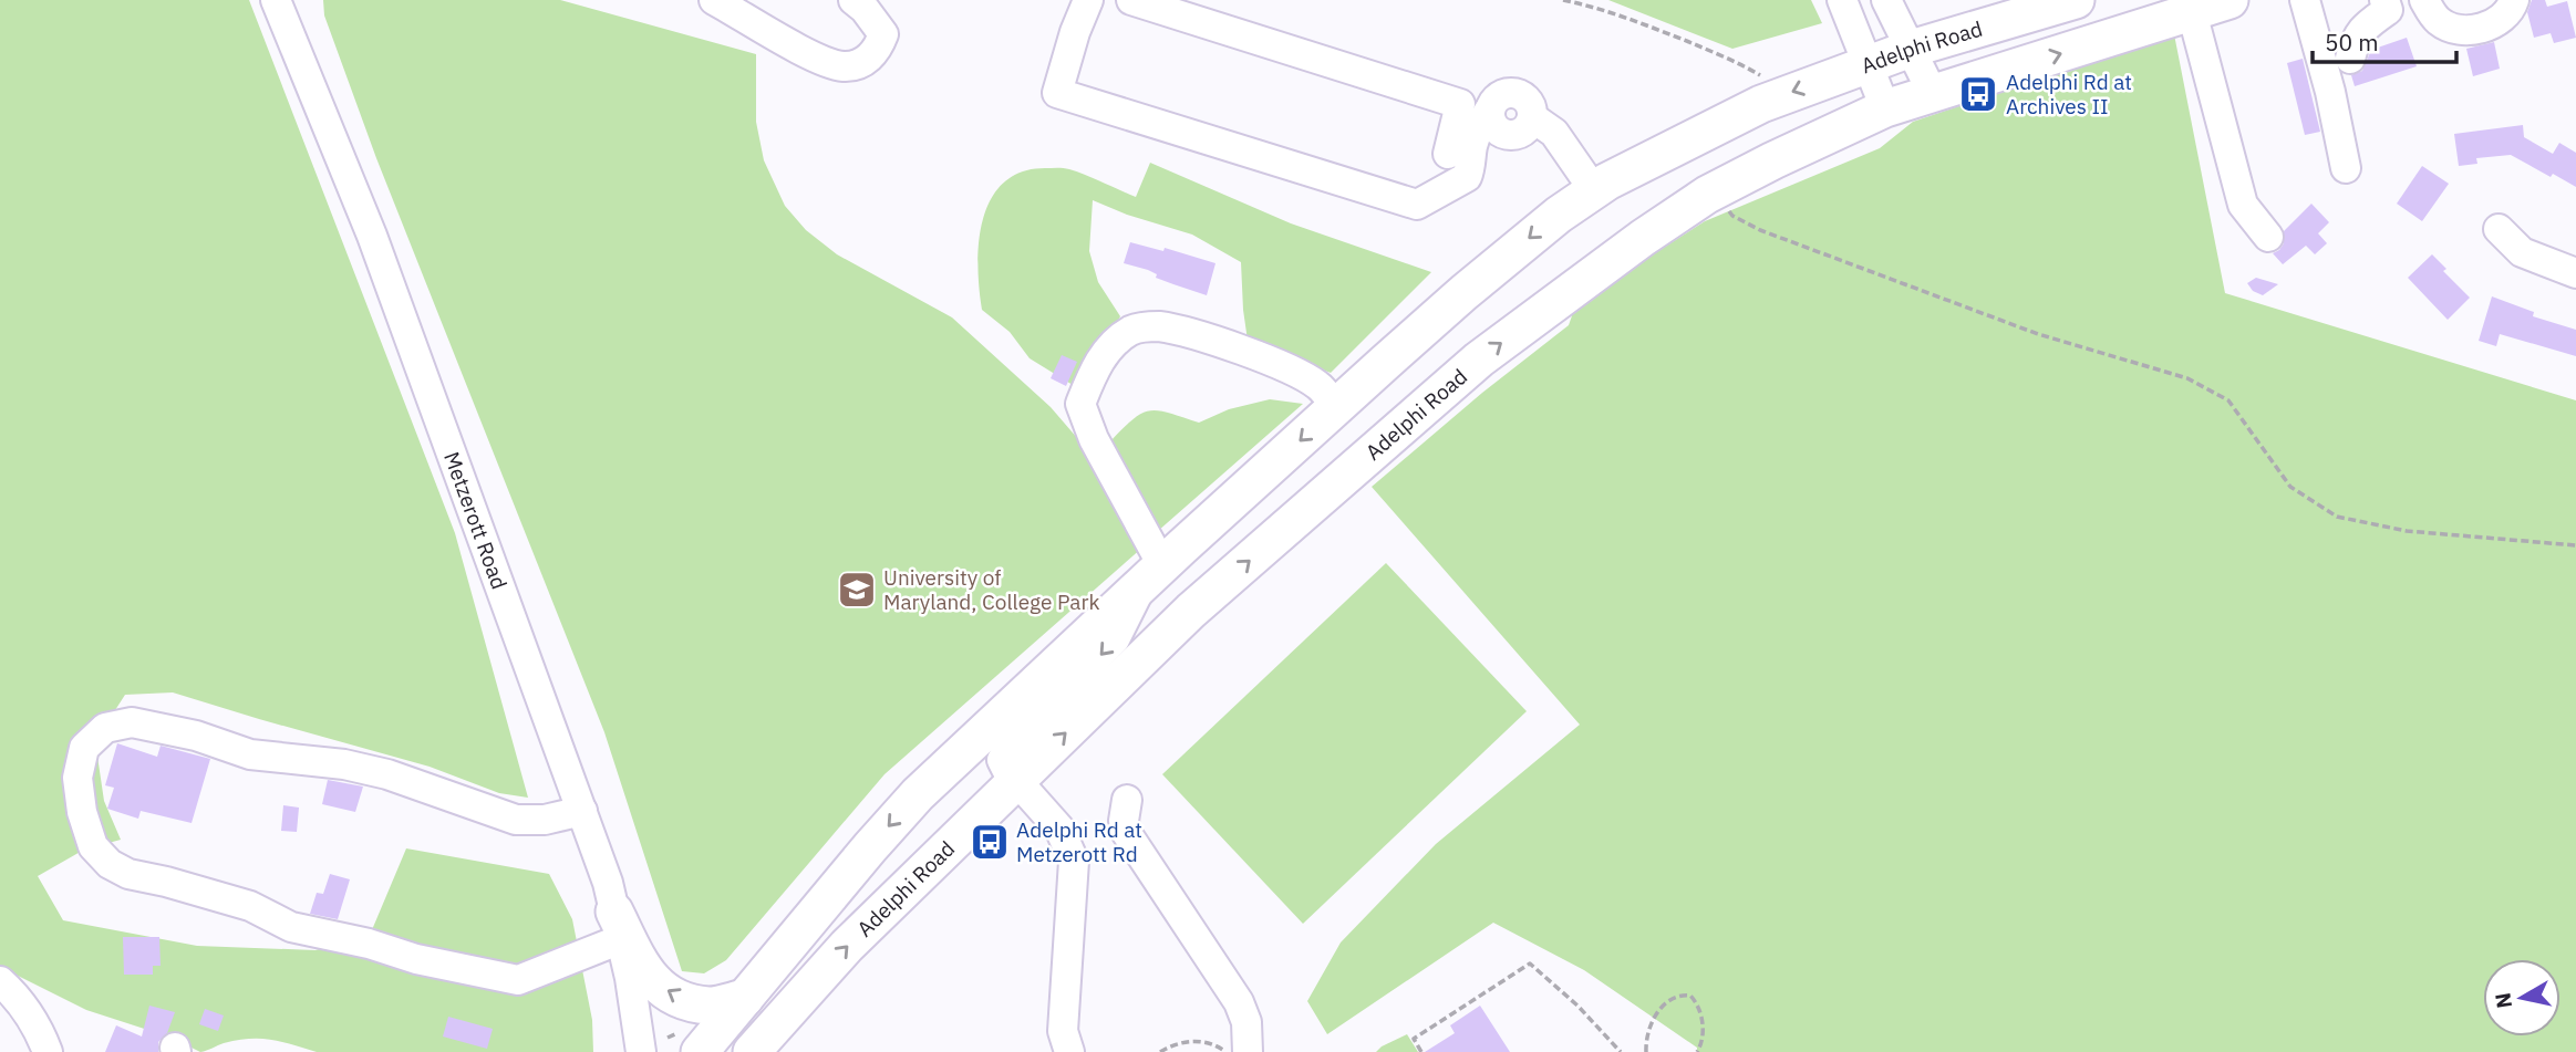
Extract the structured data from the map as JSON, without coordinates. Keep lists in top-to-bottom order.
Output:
{
  "streets": {
    "main road": ["Adelphi Road"],
    "street": ["Metzerott Road"]
  },
  "places": {
    "bus stop": ["Adelphi Rd at Archives II", "Adelphi Rd at Metzerott Rd"],
    "school or university": ["University of Maryland, College Park"]
  },
  "scale_bar": "50 m",
  "north": "left"
}
